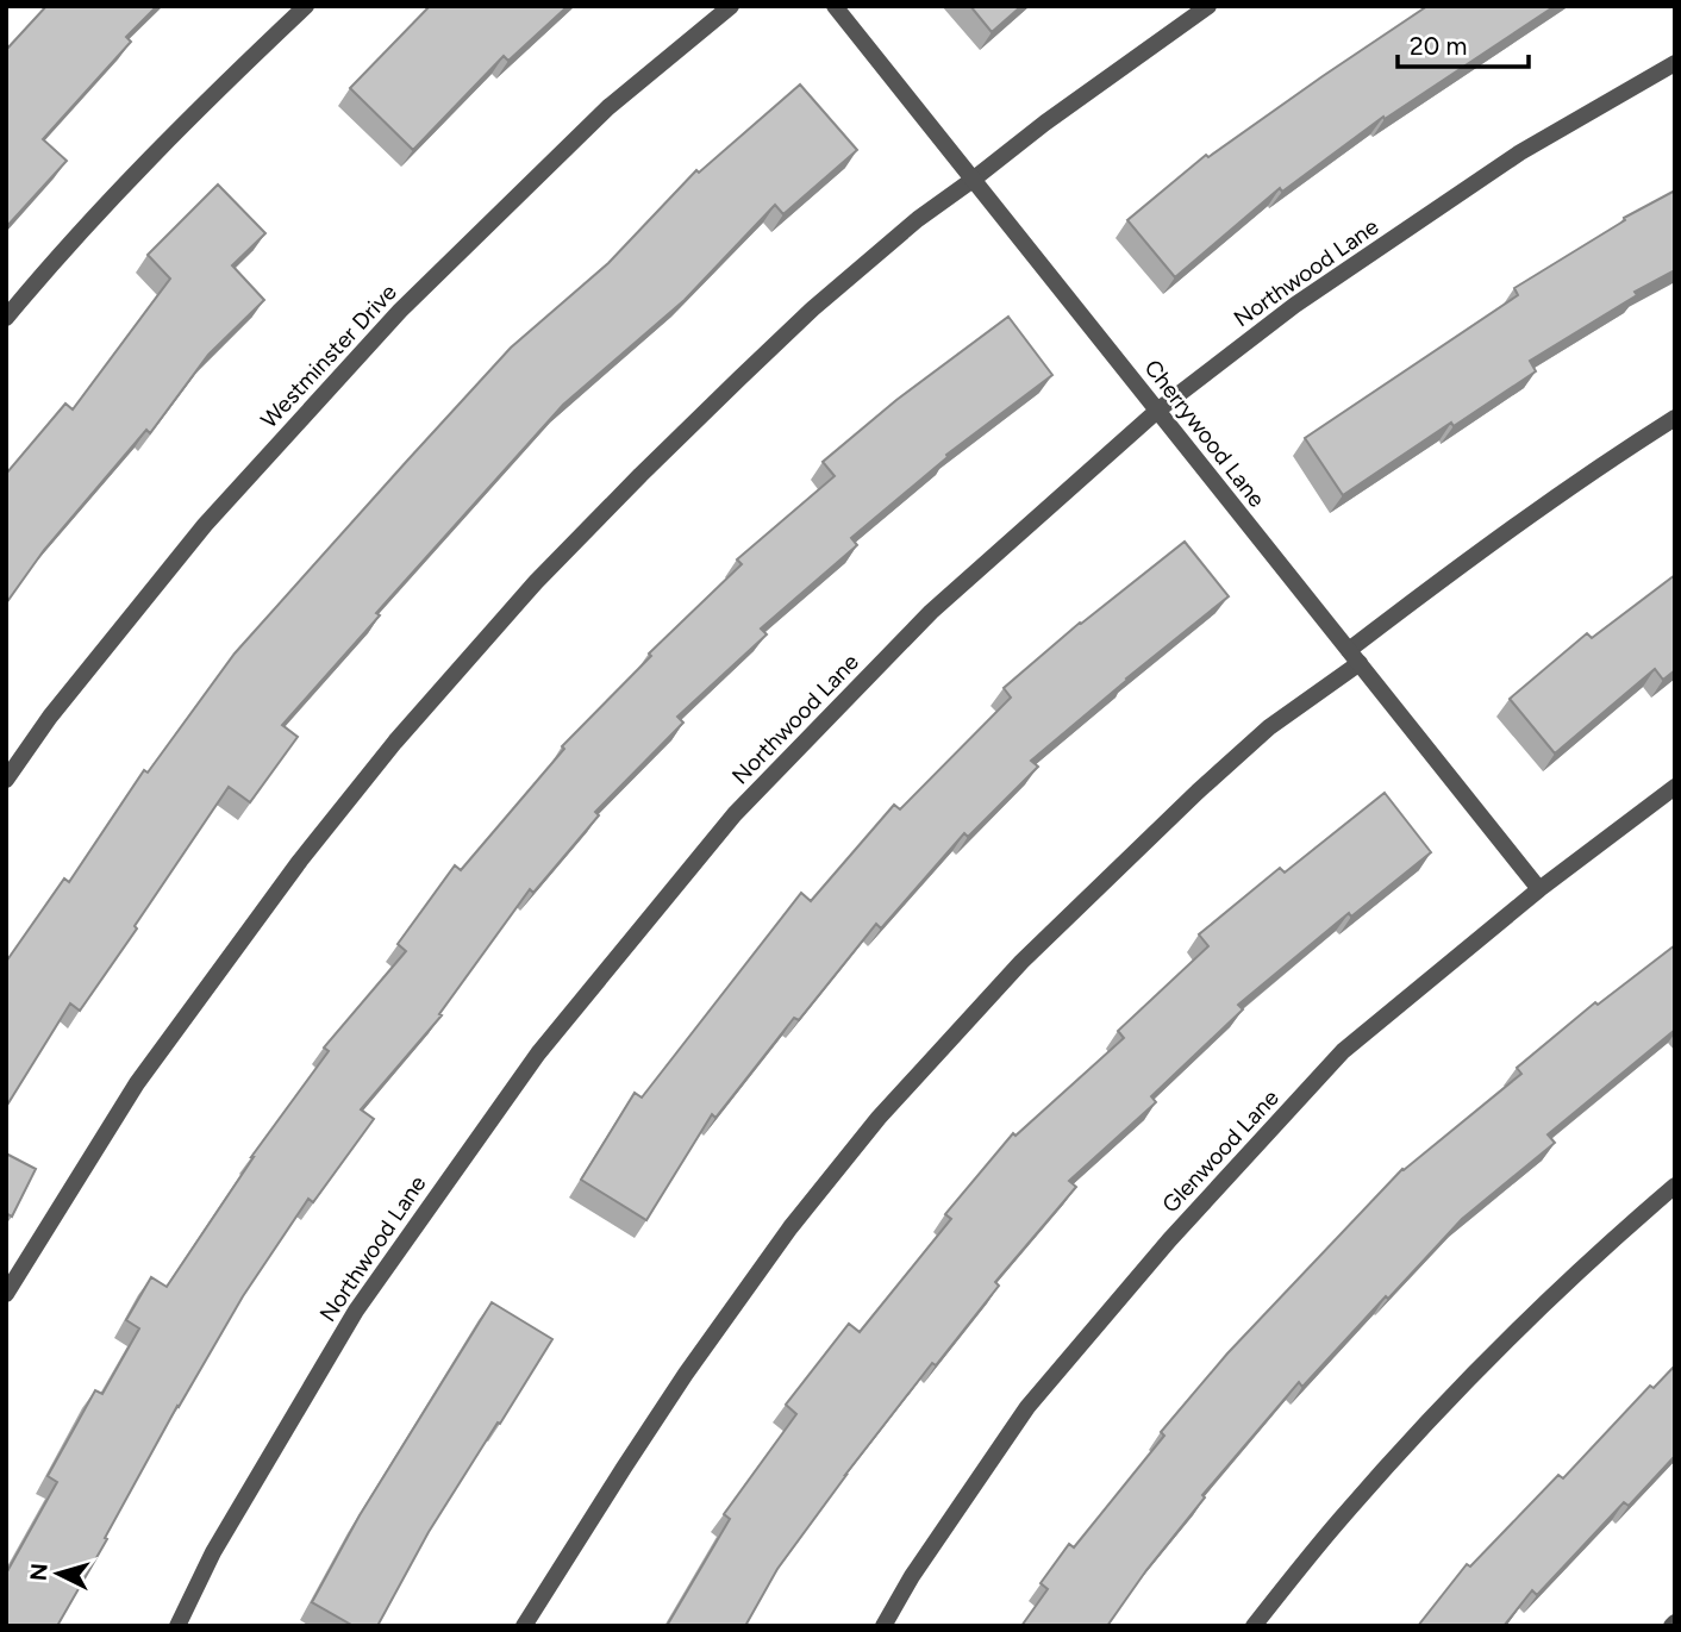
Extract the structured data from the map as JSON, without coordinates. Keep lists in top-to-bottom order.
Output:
{
  "streets": {
    "street": [
      "Northwood Lane",
      "Westminster Drive",
      "Cherrywood Lane",
      "Glenwood Lane"
    ]
  },
  "crossings": [
    ["Northwood Lane", "Cherrywood Lane"],
    ["Cherrywood Lane", "Glenwood Lane"]
  ],
  "scale_bar": "20 m",
  "north": "left"
}
